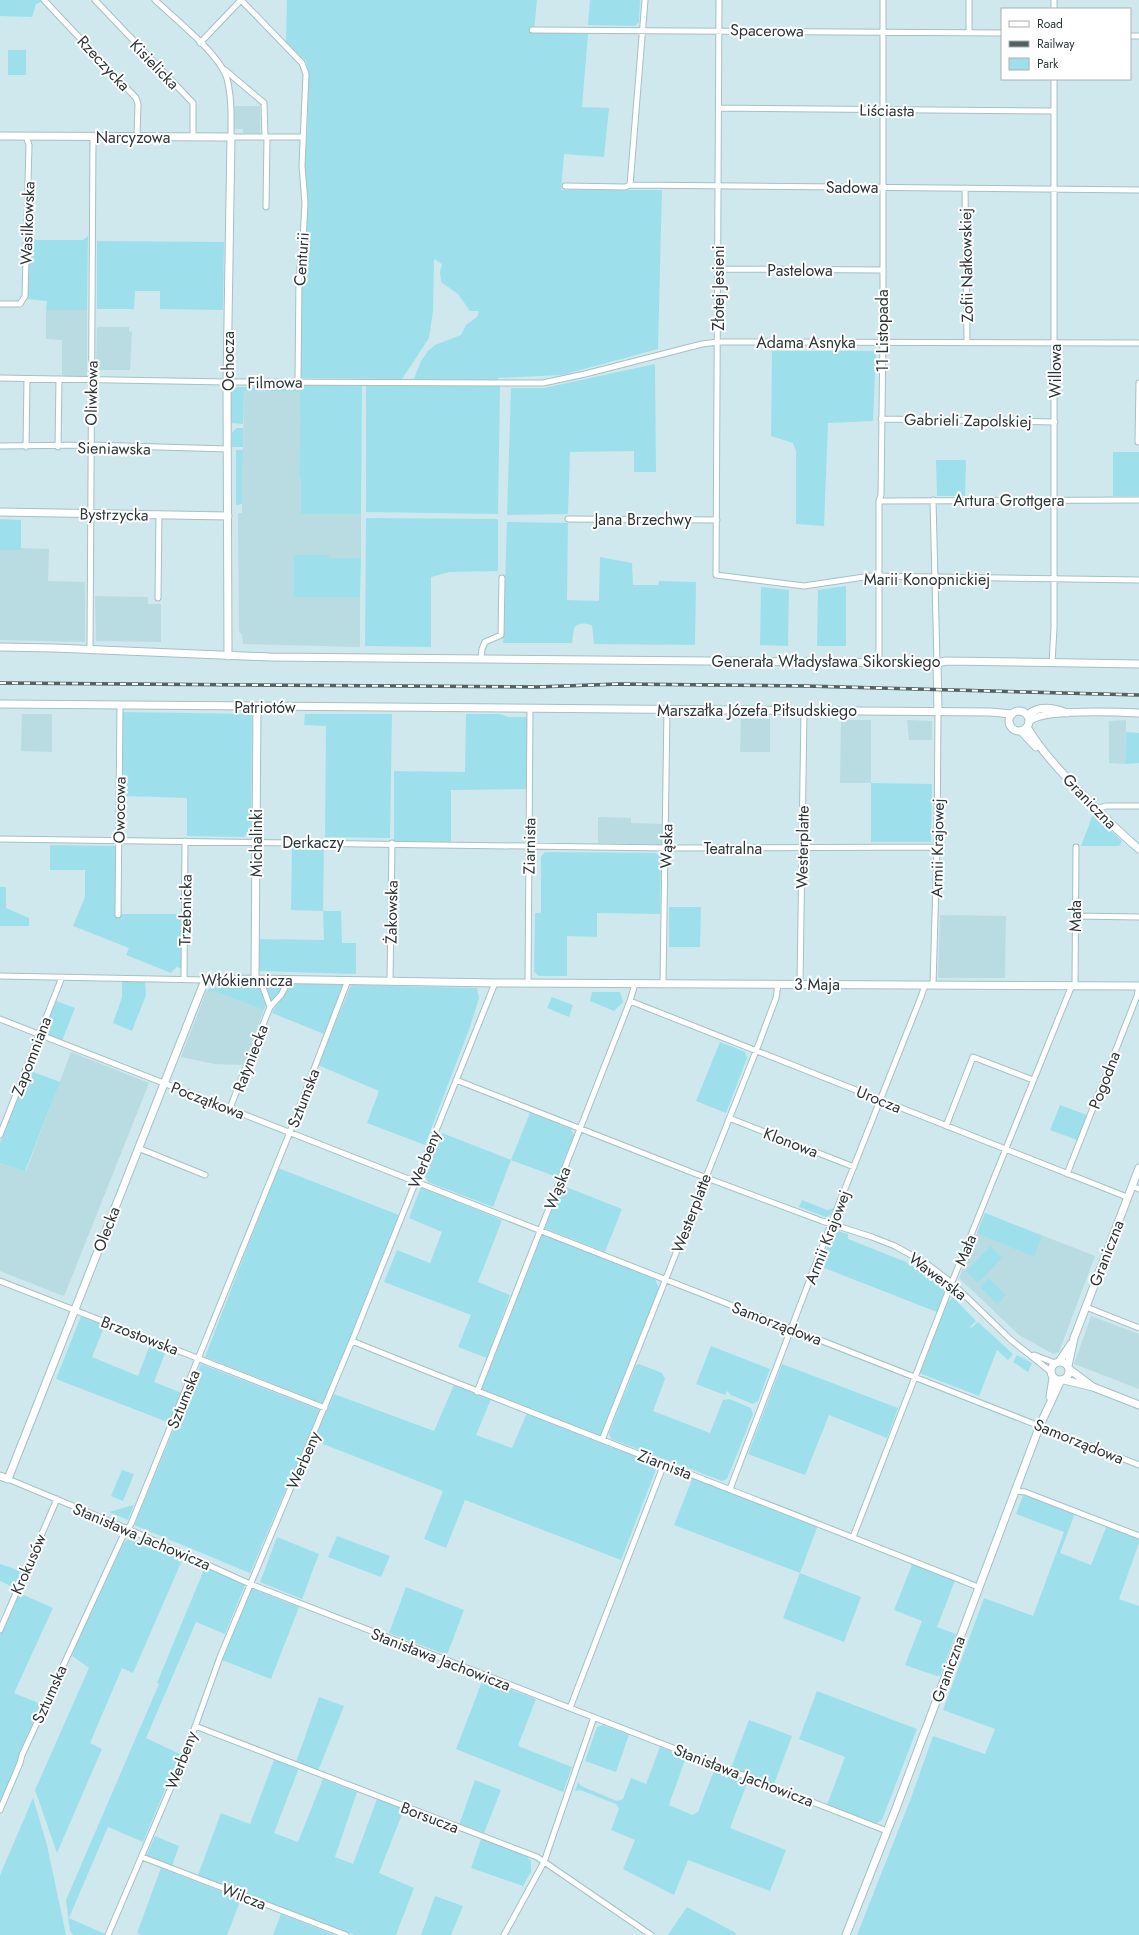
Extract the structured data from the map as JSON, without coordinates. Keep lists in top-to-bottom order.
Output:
{
  "streets": {
    "street": [
      "Spacerowa",
      "Rzeczycka",
      "Kisielicka",
      "Liściasta",
      "Narcyzowa",
      "Sadowa",
      "Wasilkowska",
      "Centurii",
      "Zofii Nałkowskiej",
      "Pastelowa",
      "Złotej Jesieni",
      "11 Listopada",
      "Adama Asnyka",
      "Ochocza",
      "Willowa",
      "Filmowa",
      "Oliwkowa",
      "Gabrieli Zapolskiej",
      "Sieniawska",
      "Artura Grottgera",
      "Bystrzycka",
      "Jana Brzechwy",
      "Marii Konopnickiej",
      "Generała Władysława Sikorskiego",
      "Patriotów",
      "Marszałka Józefa Piłsudskiego",
      "Graniczna",
      "Owocowa",
      "Derkaczy",
      "Michalinki",
      "Ziarnista",
      "Wąska",
      "Westerplatte",
      "Teatralna",
      "Armii Krajowej",
      "Trzebnicka",
      "Żakowska",
      "Mała",
      "Włókiennicza",
      "3 Maja",
      "Zapomniana",
      "Ratyniecka",
      "Pogodna",
      "Sztumska",
      "Urocza",
      "Początkowa",
      "Klonowa",
      "Werbeny",
      "Olecka",
      "Wawerska",
      "Samorządowa",
      "Brzostowska",
      "Stanisława Jachowicza",
      "Krokusów",
      "Borsucza",
      "Wilcza"
    ]
  },
  "crossings": [
    ["Spacerowa", "Złotej Jesieni"],
    ["Spacerowa", "11 Listopada"],
    ["Rzeczycka", "Narcyzowa"],
    ["Kisielicka", "Narcyzowa"],
    ["Liściasta", "Złotej Jesieni"],
    ["Liściasta", "11 Listopada"],
    ["Liściasta", "Willowa"],
    ["Narcyzowa", "Wasilkowska"],
    ["Narcyzowa", "Centurii"],
    ["Narcyzowa", "Ochocza"],
    ["Narcyzowa", "Oliwkowa"],
    ["Sadowa", "Zofii Nałkowskiej"],
    ["Sadowa", "Złotej Jesieni"],
    ["Sadowa", "11 Listopada"],
    ["Sadowa", "Willowa"],
    ["Centurii", "Filmowa"],
    ["Zofii Nałkowskiej", "Adama Asnyka"],
    ["Pastelowa", "Złotej Jesieni"],
    ["Pastelowa", "11 Listopada"],
    ["Złotej Jesieni", "Adama Asnyka"],
    ["Złotej Jesieni", "Jana Brzechwy"],
    ["Złotej Jesieni", "Marii Konopnickiej"],
    ["11 Listopada", "Adama Asnyka"],
    ["11 Listopada", "Gabrieli Zapolskiej"],
    ["11 Listopada", "Artura Grottgera"],
    ["11 Listopada", "Marii Konopnickiej"],
    ["11 Listopada", "Generała Władysława Sikorskiego"],
    ["Adama Asnyka", "Willowa"],
    ["Adama Asnyka", "Filmowa"],
    ["Ochocza", "Filmowa"],
    ["Ochocza", "Sieniawska"],
    ["Ochocza", "Bystrzycka"],
    ["Willowa", "Gabrieli Zapolskiej"],
    ["Willowa", "Artura Grottgera"],
    ["Willowa", "Marii Konopnickiej"],
    ["Willowa", "Generała Władysława Sikorskiego"],
    ["Filmowa", "Oliwkowa"],
    ["Oliwkowa", "Sieniawska"],
    ["Oliwkowa", "Bystrzycka"],
    ["Patriotów", "Marszałka Józefa Piłsudskiego"],
    ["Patriotów", "Owocowa"],
    ["Patriotów", "Michalinki"],
    ["Patriotów", "Ziarnista"],
    ["Marszałka Józefa Piłsudskiego", "Graniczna"],
    ["Marszałka Józefa Piłsudskiego", "Ziarnista"],
    ["Marszałka Józefa Piłsudskiego", "Wąska"],
    ["Marszałka Józefa Piłsudskiego", "Westerplatte"],
    ["Marszałka Józefa Piłsudskiego", "Armii Krajowej"],
    ["Graniczna", "Ziarnista"],
    ["Graniczna", "Urocza"],
    ["Graniczna", "Wawerska"],
    ["Graniczna", "Samorządowa"],
    ["Graniczna", "Stanisława Jachowicza"],
    ["Owocowa", "Derkaczy"],
    ["Derkaczy", "Michalinki"],
    ["Derkaczy", "Ziarnista"],
    ["Derkaczy", "Teatralna"],
    ["Derkaczy", "Trzebnicka"],
    ["Derkaczy", "Żakowska"],
    ["Michalinki", "Włókiennicza"],
    ["Michalinki", "Ratyniecka"],
    ["Ziarnista", "Wąska"],
    ["Ziarnista", "Westerplatte"],
    ["Ziarnista", "Teatralna"],
    ["Ziarnista", "Armii Krajowej"],
    ["Ziarnista", "Mała"],
    ["Ziarnista", "3 Maja"],
    ["Ziarnista", "Werbeny"],
    ["Wąska", "Teatralna"],
    ["Wąska", "3 Maja"],
    ["Wąska", "Urocza"],
    ["Wąska", "Wawerska"],
    ["Wąska", "Samorządowa"],
    ["Westerplatte", "Teatralna"],
    ["Westerplatte", "3 Maja"],
    ["Westerplatte", "Urocza"],
    ["Westerplatte", "Klonowa"],
    ["Westerplatte", "Wawerska"],
    ["Westerplatte", "Samorządowa"],
    ["Teatralna", "Armii Krajowej"],
    ["Armii Krajowej", "3 Maja"],
    ["Armii Krajowej", "Urocza"],
    ["Armii Krajowej", "Klonowa"],
    ["Armii Krajowej", "Wawerska"],
    ["Armii Krajowej", "Samorządowa"],
    ["Trzebnicka", "Włókiennicza"],
    ["Żakowska", "Włókiennicza"],
    ["Mała", "3 Maja"],
    ["Mała", "Urocza"],
    ["Mała", "Wawerska"],
    ["Mała", "Samorządowa"],
    ["Włókiennicza", "3 Maja"],
    ["Włókiennicza", "Zapomniana"],
    ["Włókiennicza", "Ratyniecka"],
    ["Włókiennicza", "Sztumska"],
    ["Włókiennicza", "Werbeny"],
    ["Włókiennicza", "Olecka"],
    ["3 Maja", "Pogodna"],
    ["3 Maja", "Werbeny"],
    ["Zapomniana", "Początkowa"],
    ["Ratyniecka", "Początkowa"],
    ["Pogodna", "Urocza"],
    ["Sztumska", "Początkowa"],
    ["Sztumska", "Brzostowska"],
    ["Sztumska", "Stanisława Jachowicza"],
    ["Początkowa", "Werbeny"],
    ["Początkowa", "Olecka"],
    ["Początkowa", "Samorządowa"],
    ["Werbeny", "Wawerska"],
    ["Werbeny", "Samorządowa"],
    ["Werbeny", "Brzostowska"],
    ["Werbeny", "Stanisława Jachowicza"],
    ["Werbeny", "Borsucza"],
    ["Werbeny", "Wilcza"],
    ["Olecka", "Brzostowska"],
    ["Olecka", "Stanisława Jachowicza"],
    ["Stanisława Jachowicza", "Krokusów"]
  ],
  "legend": ["Road", "Railway", "Park"]
}
